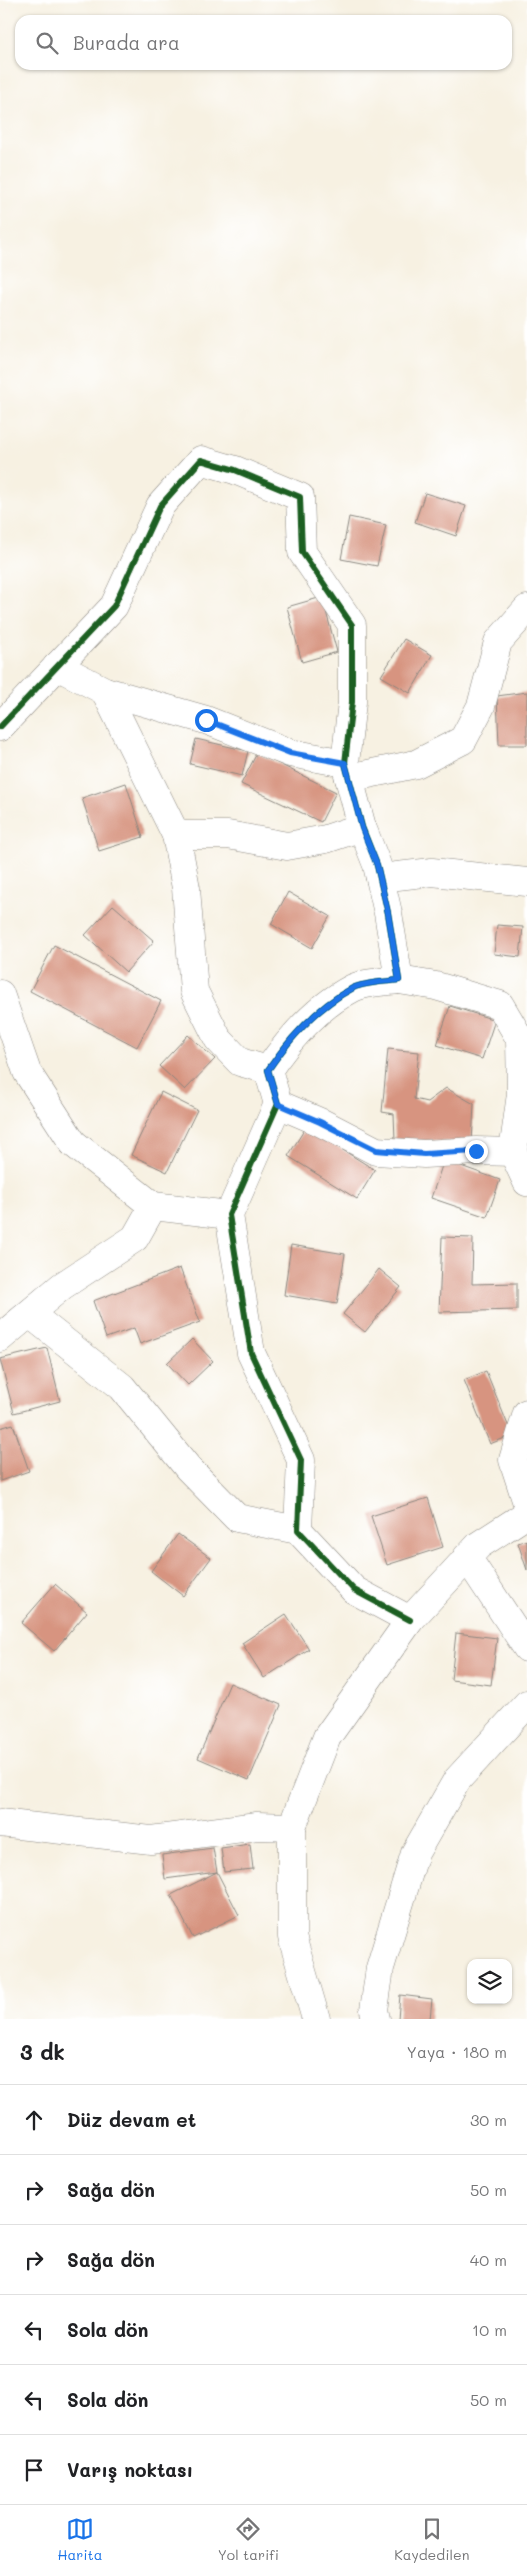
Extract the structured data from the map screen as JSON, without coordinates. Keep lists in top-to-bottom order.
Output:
{
  "page": {
    "search": "Burada ara",
    "heading": ["3 dk", "Yaya · 180 m"],
    "list": [
      ["Düz devam et", "30 m"],
      ["Sağa dön", "50 m"],
      ["Sağa dön", "40 m"],
      ["Sola dön", "10 m"],
      ["Sola dön", "50 m"],
      "Varış noktası"
    ],
    "nav": ["Harita", "Yol tarifi", "Kaydedilen"]
  }
}
